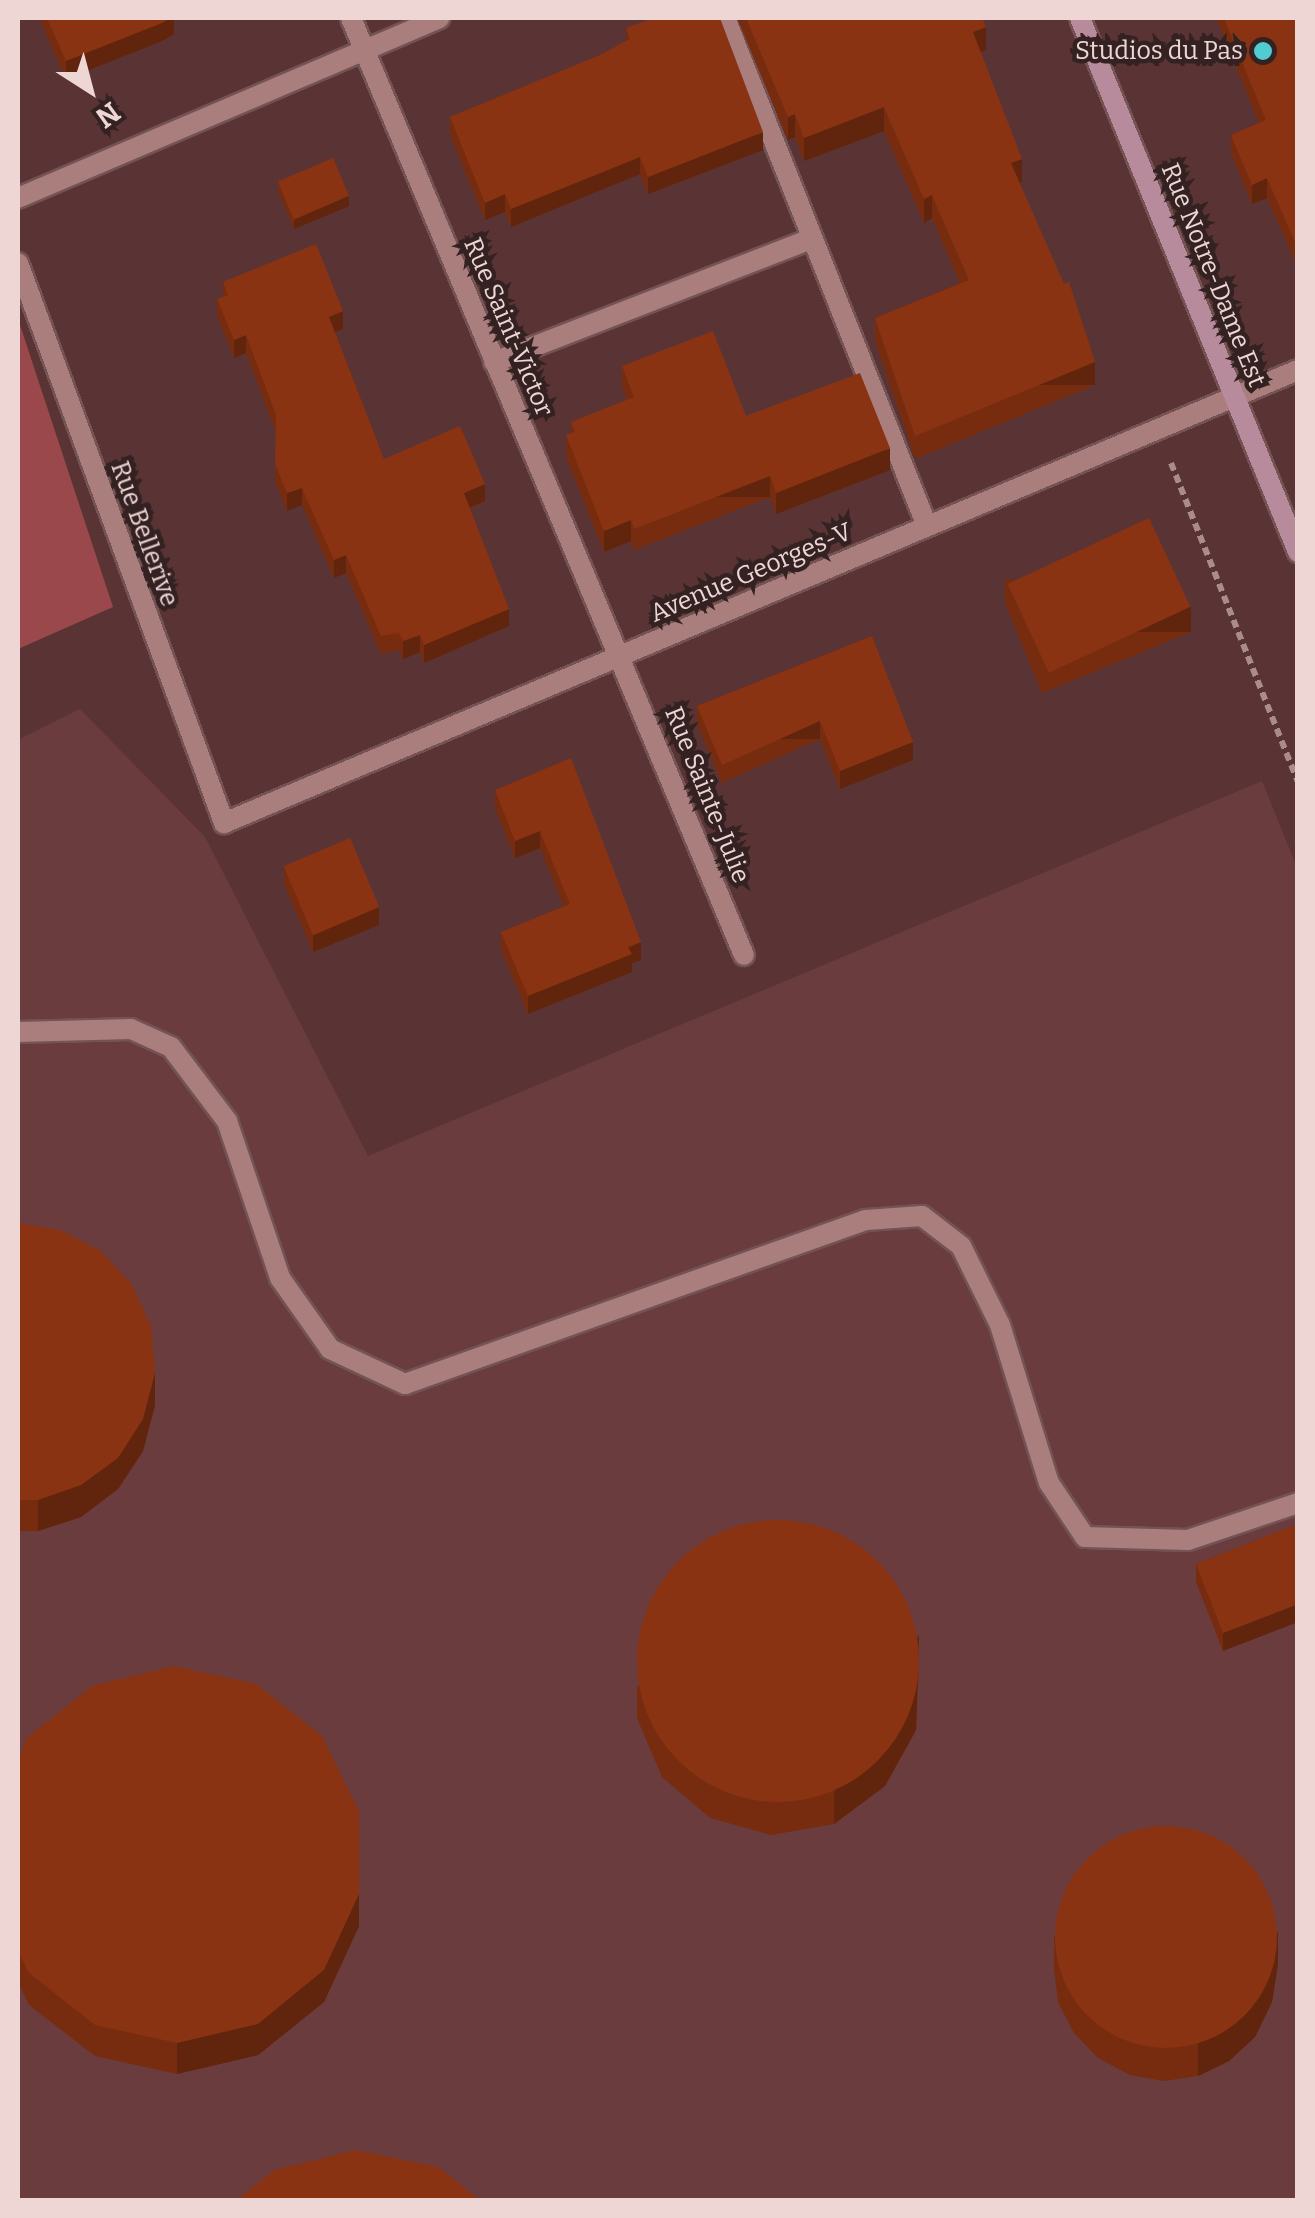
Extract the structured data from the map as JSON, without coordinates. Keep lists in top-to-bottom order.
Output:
{
  "streets": {
    "main road": ["Rue Notre-Dame Est"],
    "street": [
      "Rue Saint-Victor",
      "Rue Bellerive",
      "Avenue Georges-V",
      "Rue Sainte-Julie"
    ]
  },
  "crossings": [
    ["Rue Notre-Dame Est", "Avenue Georges-V"],
    ["Rue Saint-Victor", "Avenue Georges-V"],
    ["Rue Saint-Victor", "Rue Sainte-Julie"],
    ["Rue Bellerive", "Avenue Georges-V"],
    ["Avenue Georges-V", "Rue Sainte-Julie"]
  ],
  "places": ["Studios du Pas"],
  "north": "bottom right"
}
